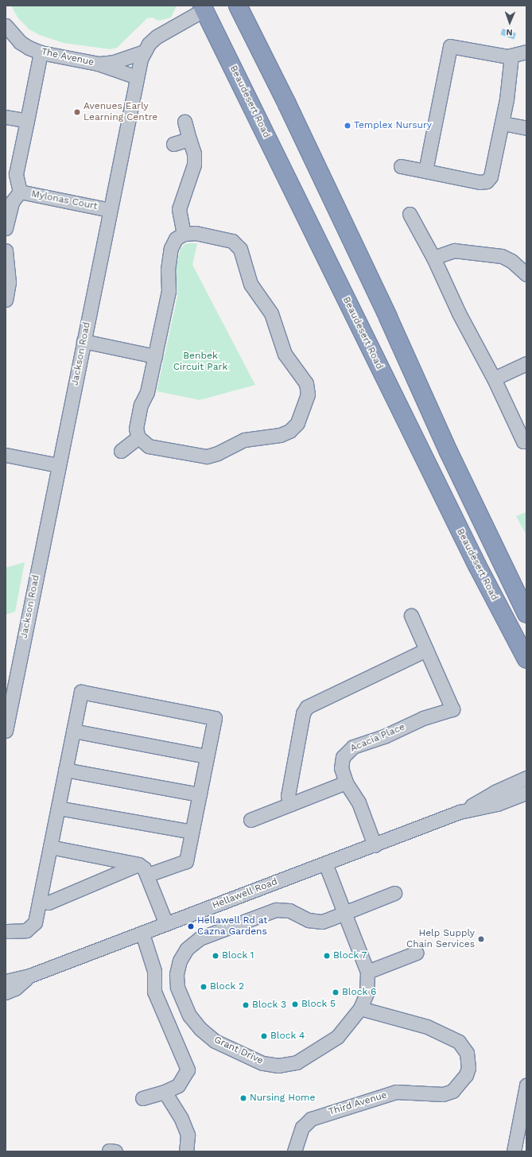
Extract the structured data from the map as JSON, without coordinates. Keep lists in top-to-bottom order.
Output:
{
  "streets": {
    "highway": ["Beaudesert Road"],
    "street": [
      "The Avenue",
      "Mylonas Court",
      "Jackson Road",
      "Acacia Place",
      "Hellawell Road",
      "Grant Drive",
      "Third Avenue"
    ]
  },
  "crossings": [
    ["The Avenue", "Jackson Road"],
    ["Beaudesert Road", "Jackson Road"],
    ["Mylonas Court", "Jackson Road"],
    ["Acacia Place", "Hellawell Road"],
    ["Hellawell Road", "Grant Drive"],
    ["Grant Drive", "Third Avenue"]
  ],
  "parks": ["Benbek Circuit Park"],
  "places": [
    "Avenues Early Learning Centre",
    "Templex Nursury",
    "Hellawell Rd at Cazna Gardens",
    "Help Supply Chain Services",
    "Block 1",
    "Block 7",
    "Block 2",
    "Block 6",
    "Block 5",
    "Block 3",
    "Block 4",
    "Nursing Home"
  ],
  "north": "bottom"
}
